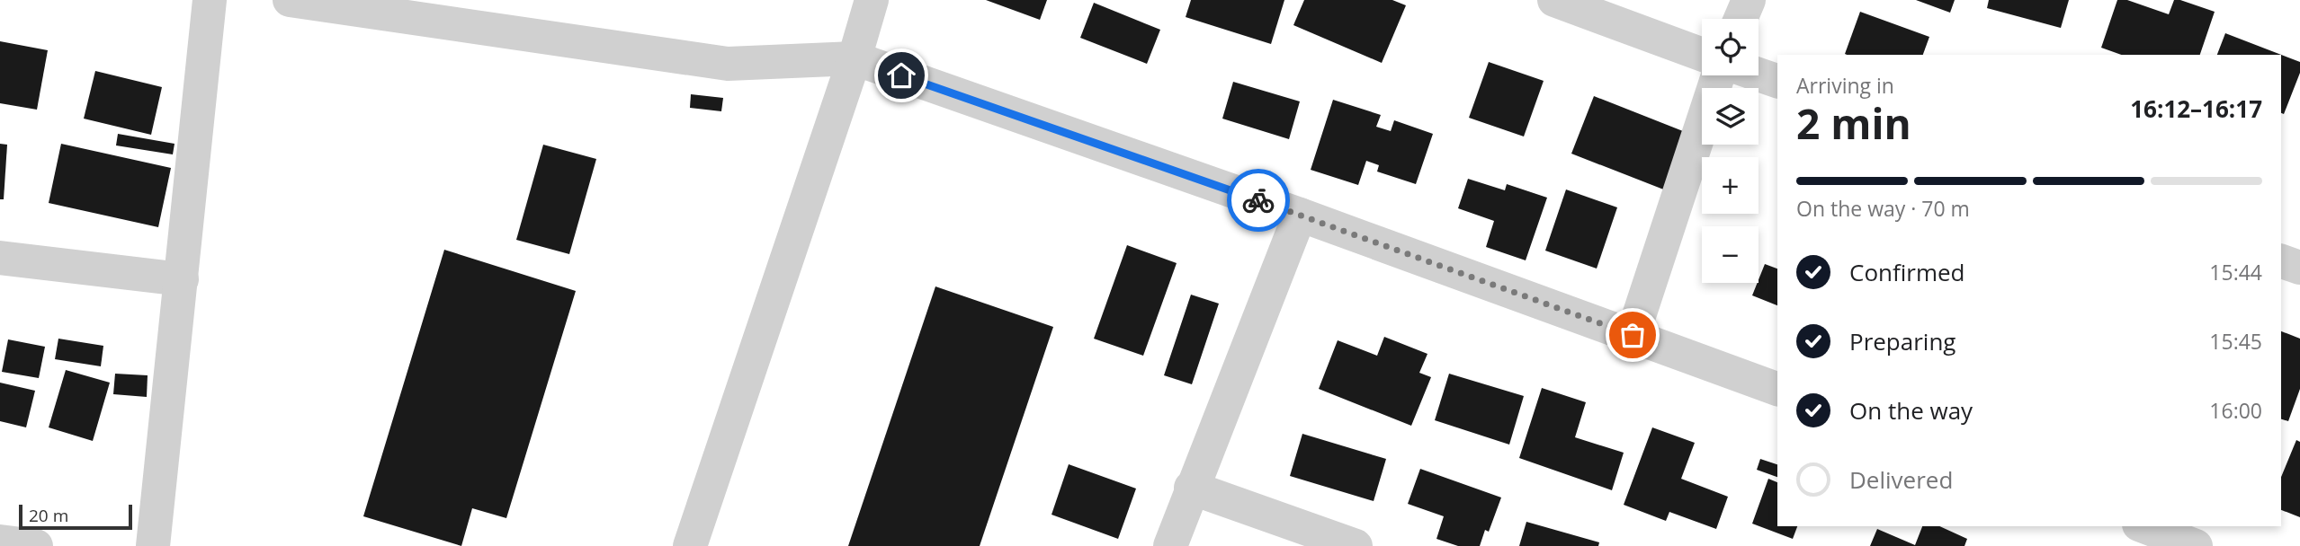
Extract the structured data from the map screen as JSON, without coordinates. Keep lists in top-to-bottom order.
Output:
{
  "scale_bar": "20 m",
  "page": {
    "map_buttons": ["+", "−"],
    "heading": ["2 min", "Arriving in", "16:12–16:17"],
    "bar": "On the way · 70 m",
    "list": [
      ["Confirmed", "15:44"],
      ["Preparing", "15:45"],
      ["On the way", "16:00"],
      "Delivered"
    ],
    "scale": "20 m"
  }
}
